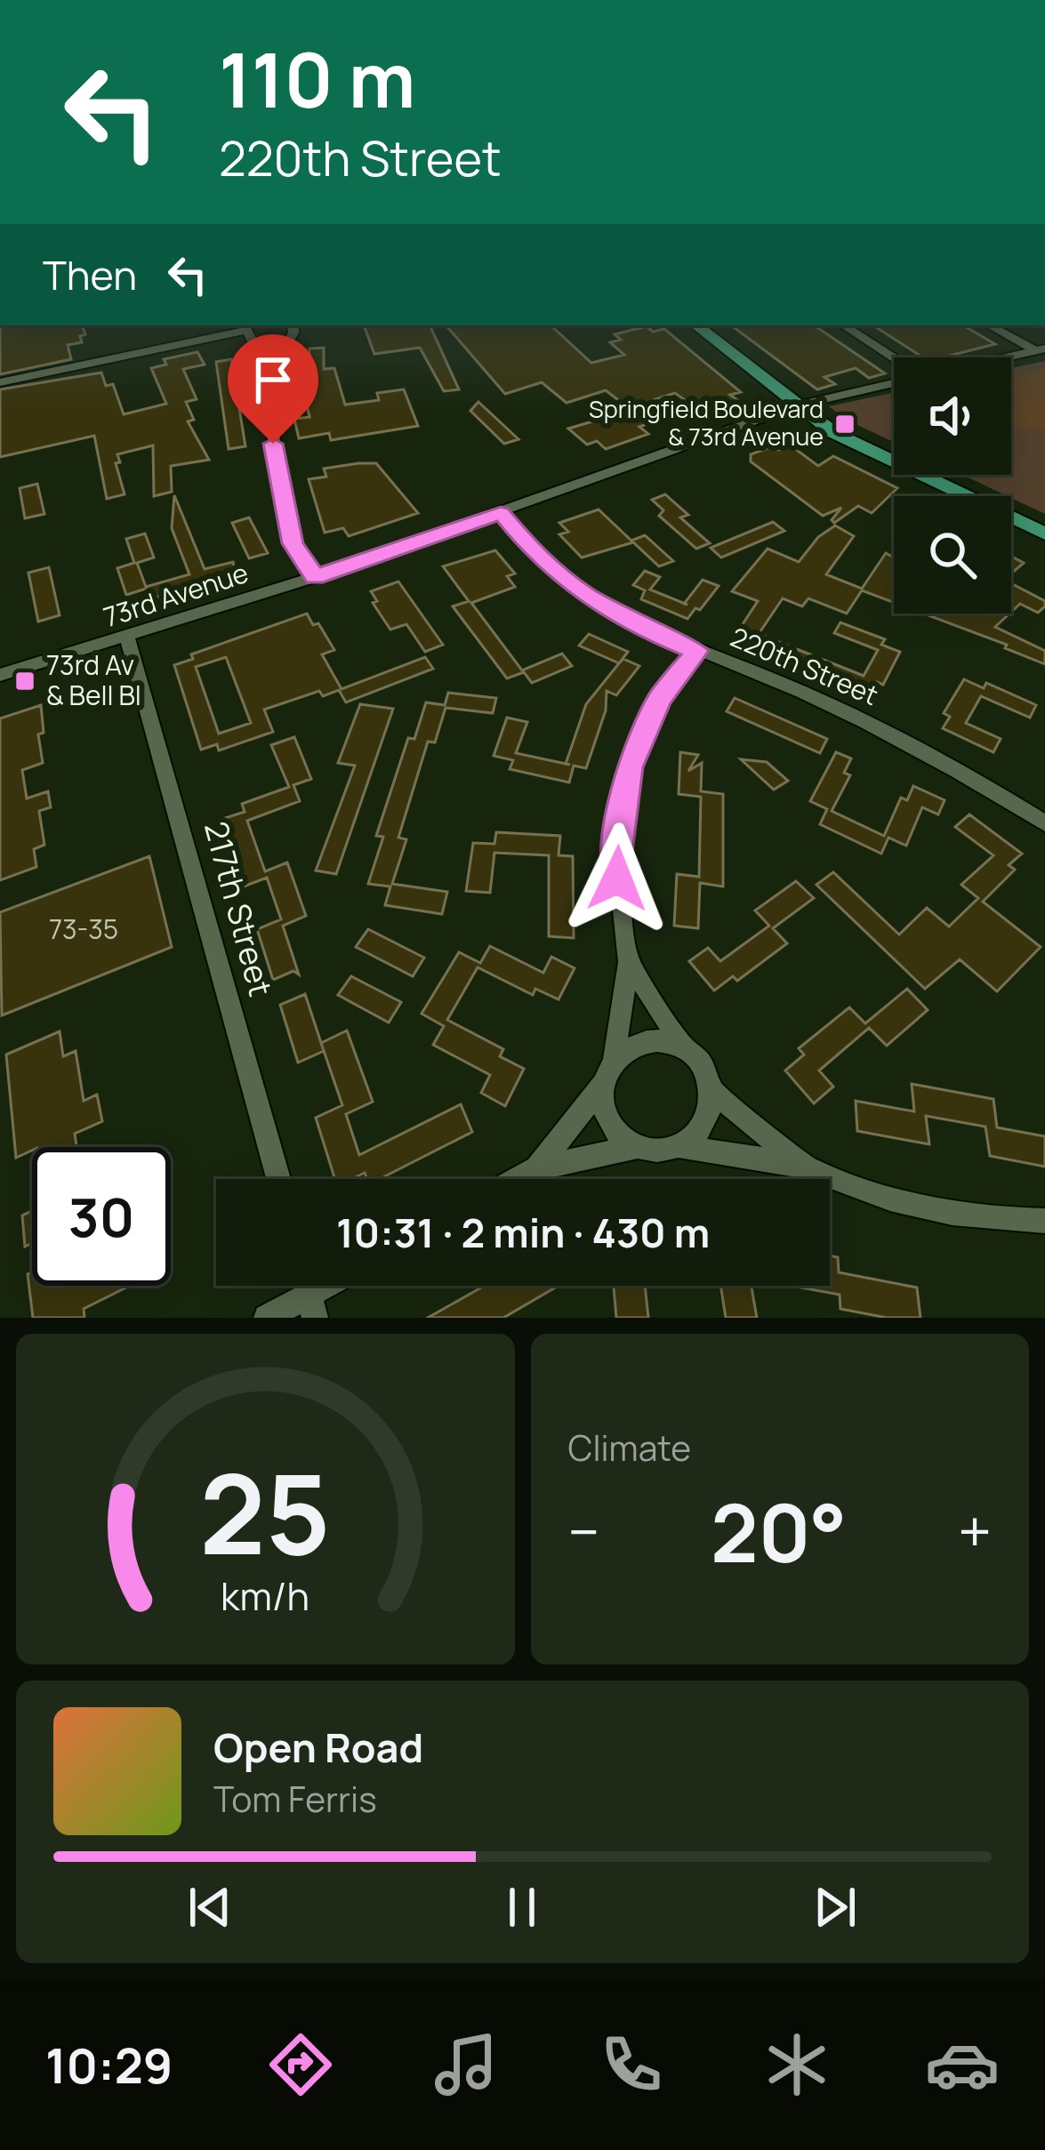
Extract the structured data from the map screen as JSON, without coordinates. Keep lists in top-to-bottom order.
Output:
{
  "streets": {
    "street": ["73rd Avenue", "220th Street", "217th Street"]
  },
  "crossings": [
    ["73rd Avenue", "220th Street"],
    ["73rd Avenue", "217th Street"]
  ],
  "places": {
    "transit": ["Springfield Boulevard & 73rd Avenue", "73rd Av & Bell Bl"]
  },
  "house_numbers": ["73-35"],
  "page": {
    "turn": ["110 m", "220th Street"],
    "then": "Then",
    "limit": "30",
    "trip": "10:31 · 2 min · 430 m",
    "tile": "Climate",
    "heat": ["−", "20°", "+"],
    "song": ["Open Road", "Tom Ferris"],
    "tabs": "10:29",
    "gauge": ["25", "km/h"]
  }
}
